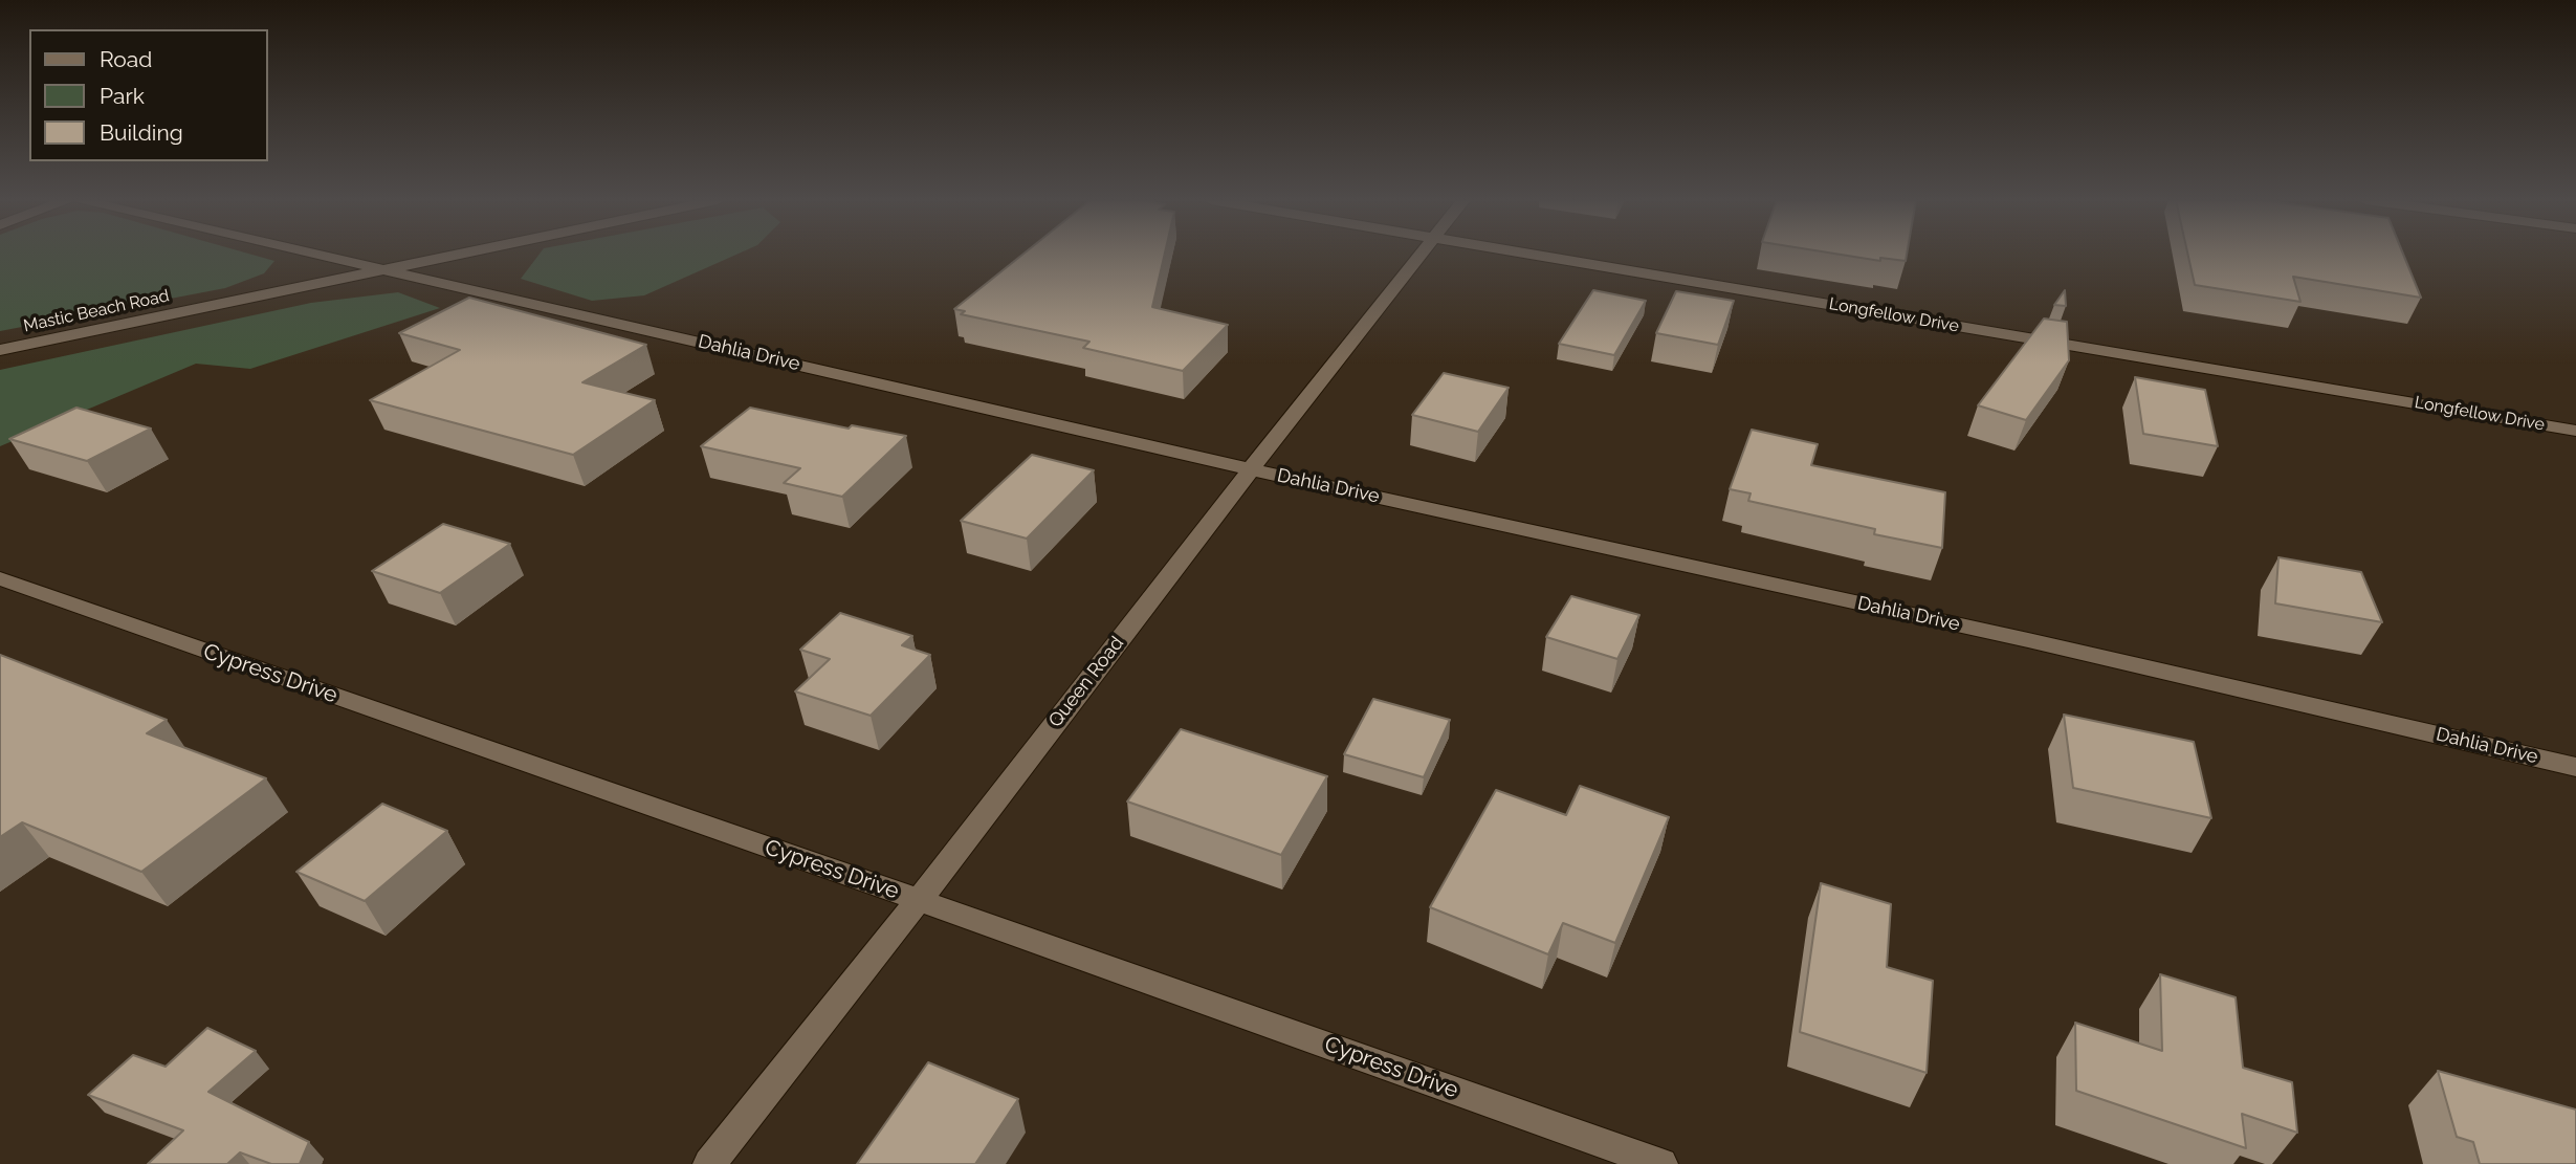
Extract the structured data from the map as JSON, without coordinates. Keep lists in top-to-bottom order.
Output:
{
  "streets": {
    "street": [
      "Mastic Beach Road",
      "Longfellow Drive",
      "Dahlia Drive",
      "Cypress Drive",
      "Queen Road"
    ]
  },
  "crossings": [
    ["Mastic Beach Road", "Dahlia Drive"],
    ["Dahlia Drive", "Queen Road"],
    ["Cypress Drive", "Queen Road"]
  ],
  "legend": ["Road", "Park", "Building"]
}
